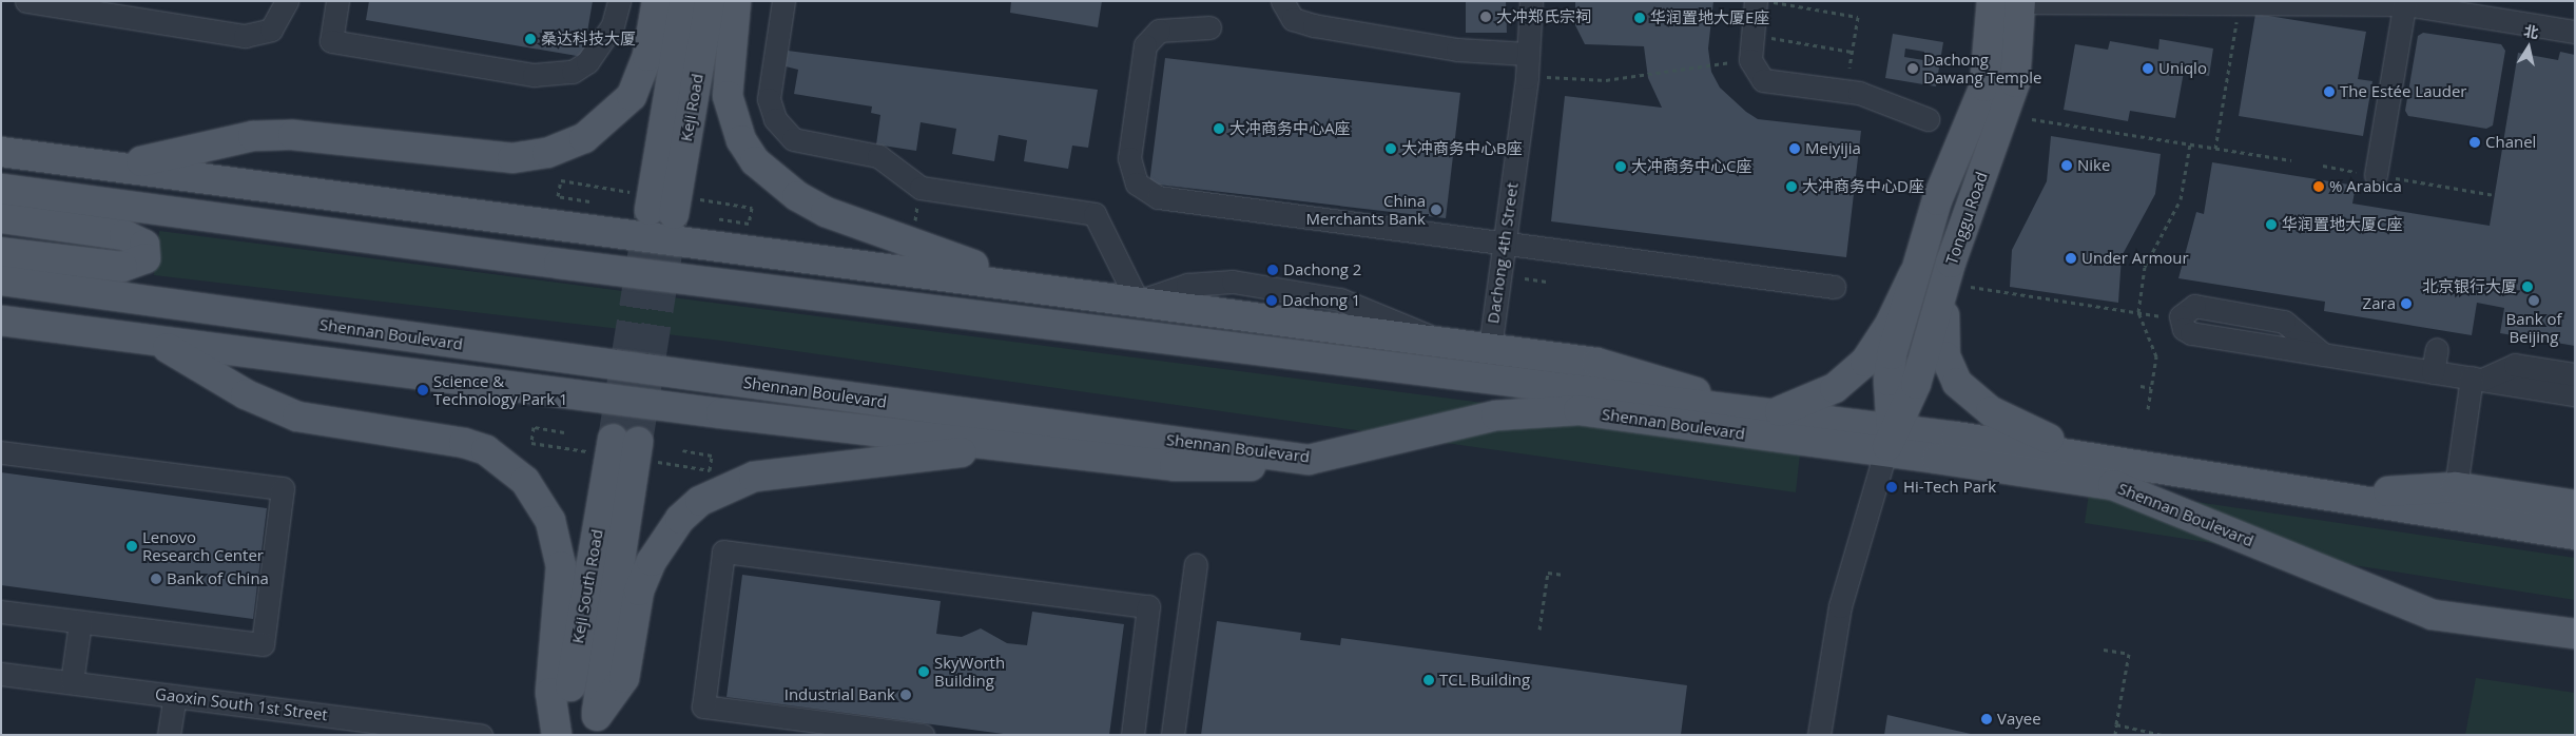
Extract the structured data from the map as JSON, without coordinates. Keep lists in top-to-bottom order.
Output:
{
  "streets": {
    "main road": [
      "Keji Road",
      "Tonggu Road",
      "Shennan Boulevard",
      "Keji South Road"
    ],
    "street": ["Dachong 4th Street", "Gaoxin South 1st Street"]
  },
  "crossings": [
    ["Tonggu Road", "Shennan Boulevard"]
  ],
  "places": [
    "大冲郑氏宗祠",
    "华润置地大厦E座",
    "桑达科技大厦",
    "Dachong Dawang Temple",
    "Uniqlo",
    "The Estée Lauder",
    "大冲商务中心A座",
    "Chanel",
    "大冲商务中心B座",
    "Meiyijia",
    "Nike",
    "大冲商务中心C座",
    "大冲商务中心D座",
    "% Arabica",
    "China Merchants Bank",
    "华润置地大厦C座",
    "Under Armour",
    "Dachong 2",
    "北京银行大厦",
    "Dachong 1",
    "Bank of Beijing",
    "Zara",
    "Science & Technology Park 1",
    "Hi-Tech Park",
    "Lenovo Research Center",
    "Bank of China",
    "SkyWorth Building",
    "TCL Building",
    "Industrial Bank",
    "Vayee"
  ],
  "north": "top"
}
